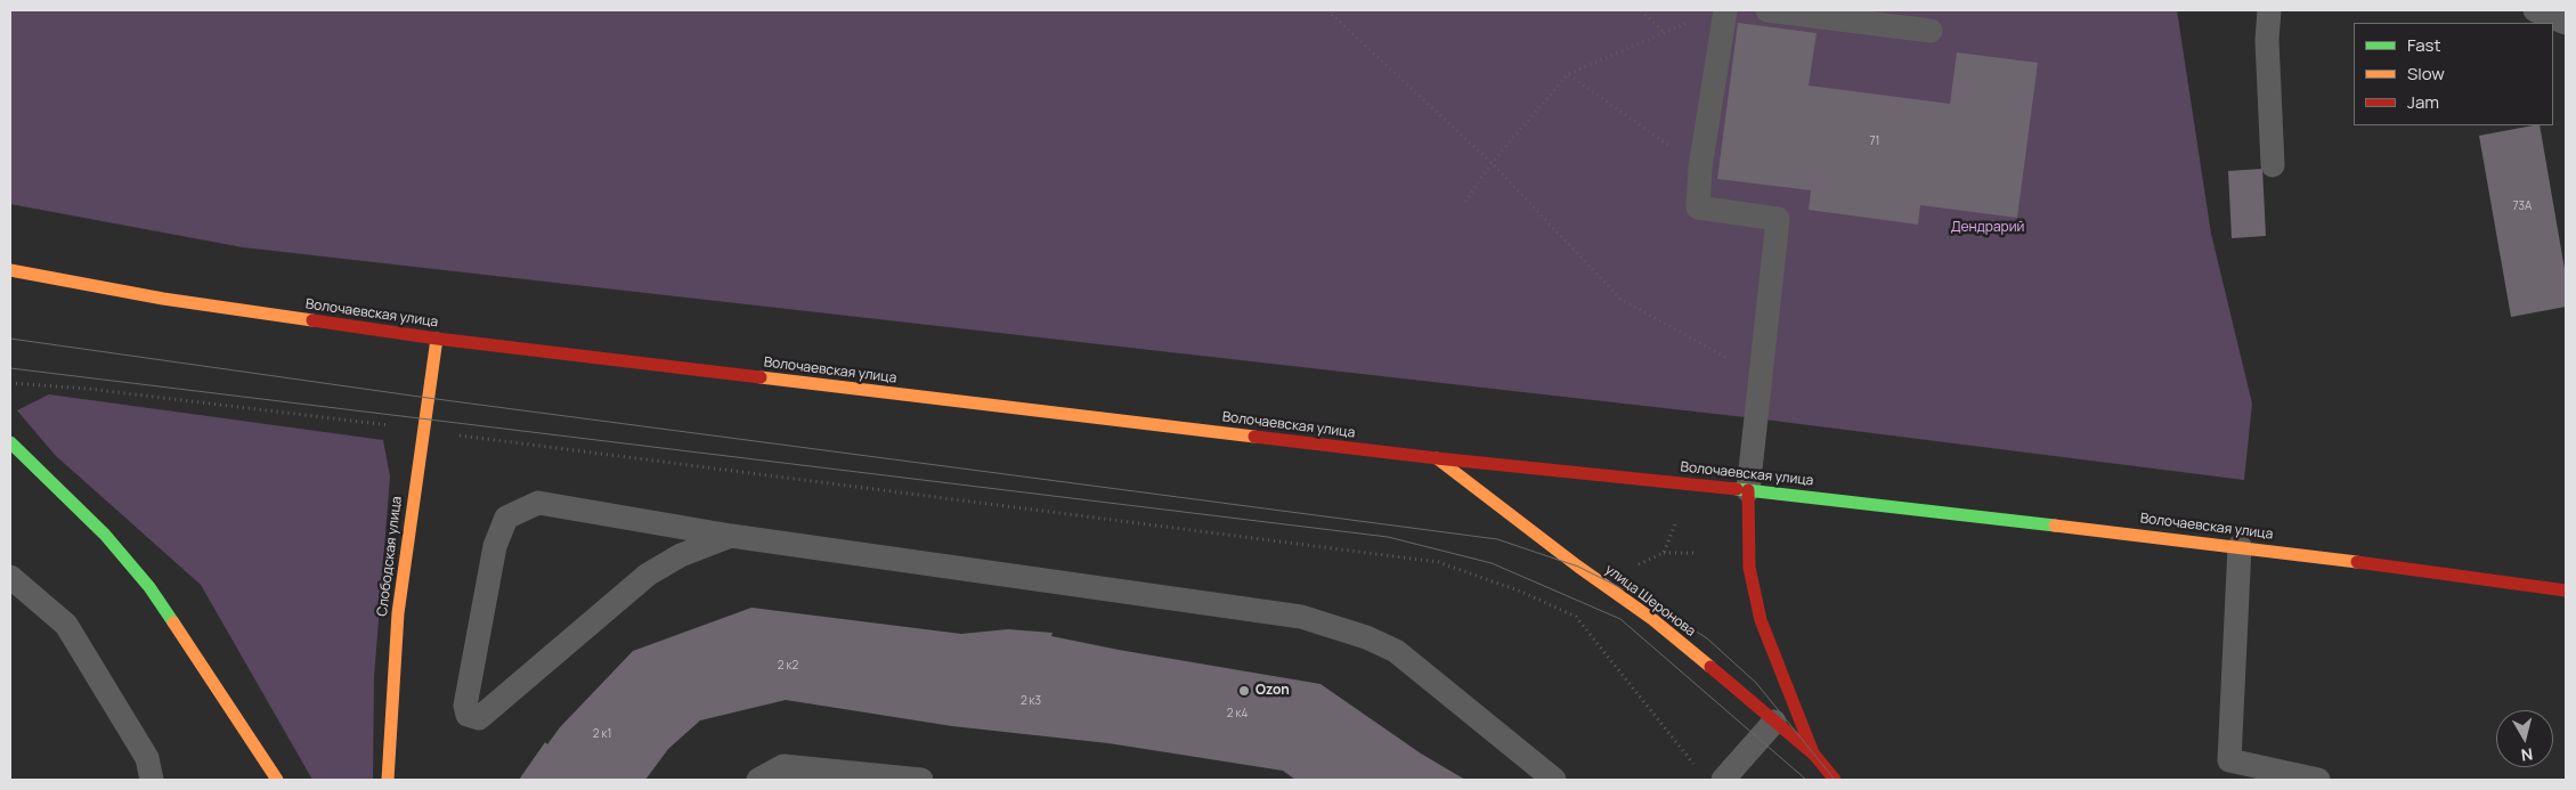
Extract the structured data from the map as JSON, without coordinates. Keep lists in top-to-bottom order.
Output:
{
  "streets": {
    "main road": ["Волочаевская улица", "Слободская улица", "улица Шеронова"]
  },
  "crossings": [
    ["Волочаевская улица", "Слободская улица"],
    ["Волочаевская улица", "улица Шеронова"]
  ],
  "parks": ["Дендрарий"],
  "places": ["Ozon"],
  "house_numbers": [
    "71",
    "73А",
    "2 к2",
    "2 к3",
    "2 к4",
    "2 к1"
  ],
  "legend": ["Fast", "Slow", "Jam"],
  "north": "bottom"
}
